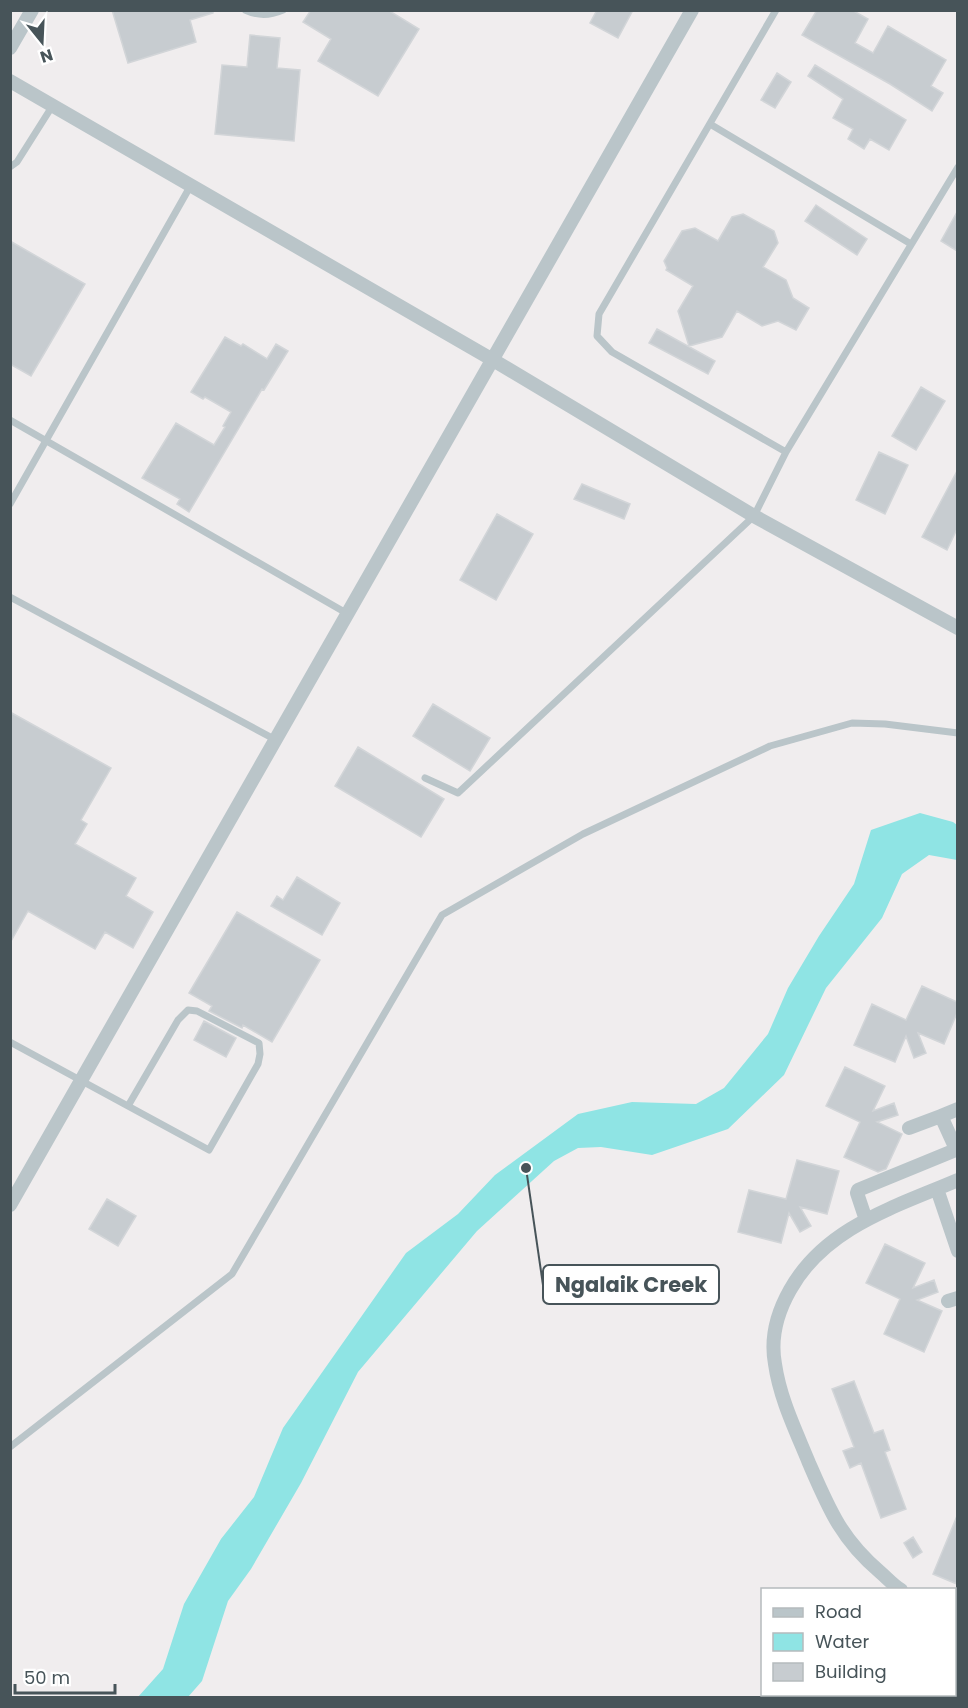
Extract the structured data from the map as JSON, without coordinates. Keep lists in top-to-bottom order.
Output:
{
  "places": ["Ngalaik Creek"],
  "legend": ["Road", "Water", "Building"],
  "scale_bar": "50 m",
  "north": "bottom"
}
